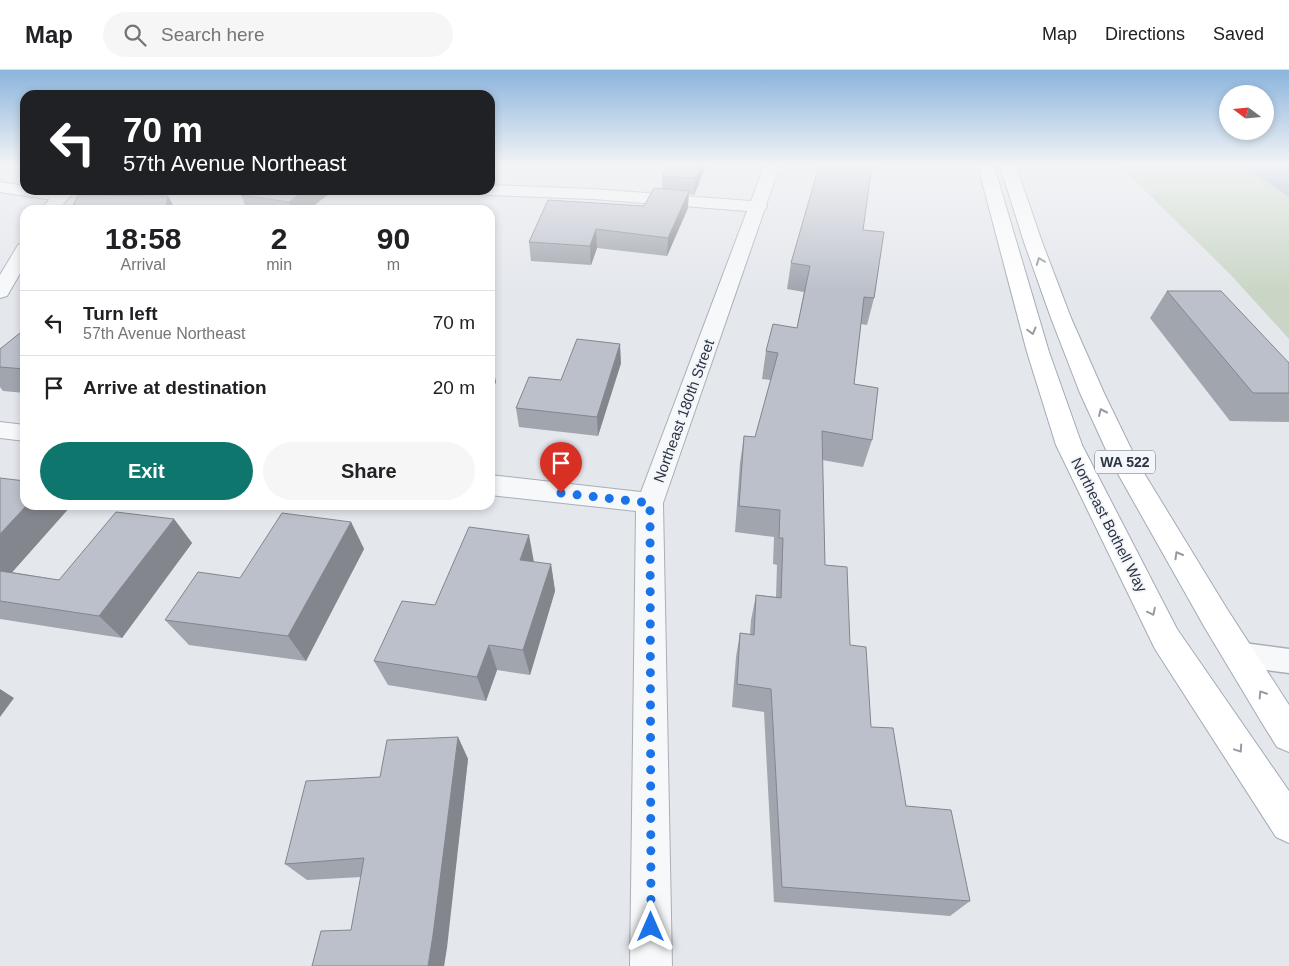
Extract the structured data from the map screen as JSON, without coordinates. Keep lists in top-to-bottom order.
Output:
{
  "streets": {
    "main road": ["WA 522", "Northeast Bothell Way"],
    "street": ["Northeast 180th Street"]
  },
  "north": "left",
  "page": {
    "header": "Map",
    "search": "Search here",
    "nav": ["Map", "Directions", "Saved"],
    "turn": ["70 m", "57th Avenue Northeast"],
    "eta": [
      "18:58",
      "Arrival",
      "2",
      "min",
      "90",
      "m"
    ],
    "list": [
      {
        "name": "Turn left",
        "note": "57th Avenue Northeast",
        "value": "70 m"
      },
      {
        "name": "Arrive at destination",
        "value": "20 m"
      }
    ],
    "buttons": ["Exit", "Share"]
  }
}
